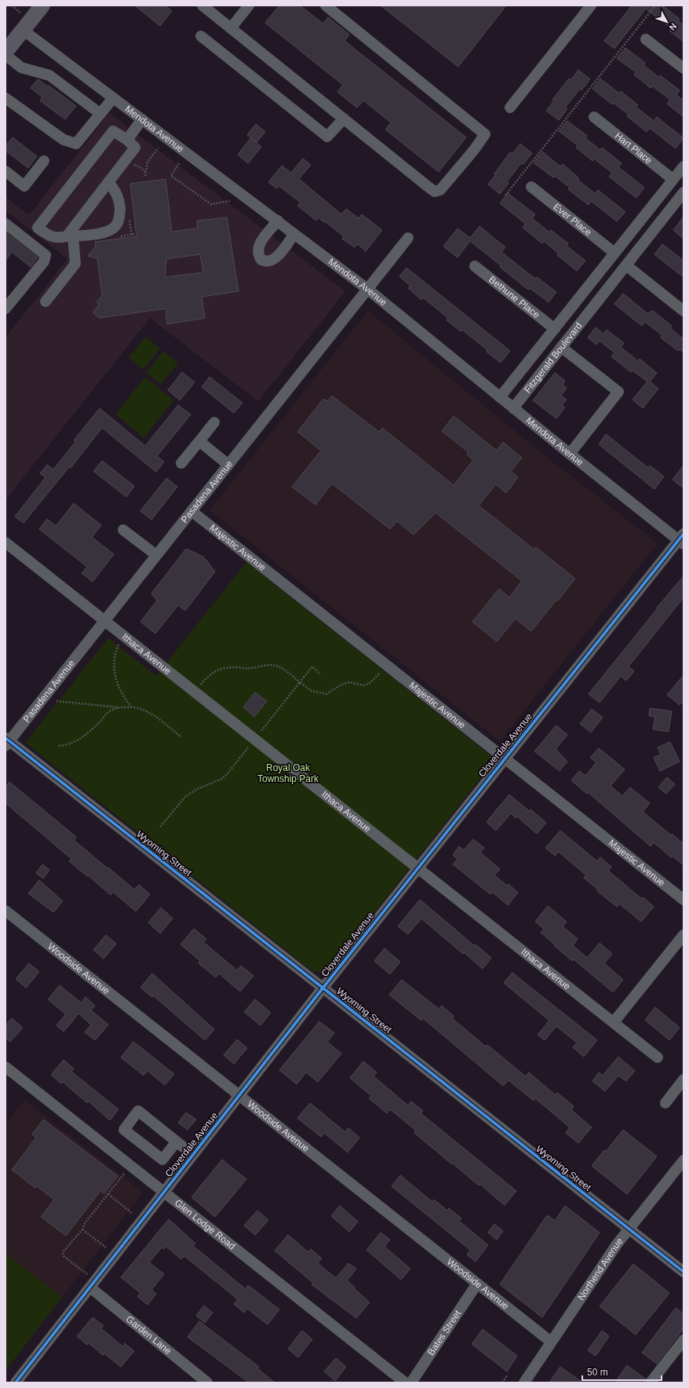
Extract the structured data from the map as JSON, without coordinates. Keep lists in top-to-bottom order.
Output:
{
  "streets": {
    "street": [
      "Mendota Avenue",
      "Hart Place",
      "Ever Place",
      "Bethune Place",
      "Fitzgerald Boulevard",
      "Pasadena Avenue",
      "Majestic Avenue",
      "Ithaca Avenue",
      "Cloverdale Avenue",
      "Wyoming Street",
      "Woodside Avenue",
      "Glen Lodge Road",
      "Northend Avenue",
      "Bates Street",
      "Garden Lane"
    ]
  },
  "crossings": [
    ["Mendota Avenue", "Fitzgerald Boulevard"],
    ["Mendota Avenue", "Pasadena Avenue"],
    ["Mendota Avenue", "Cloverdale Avenue"],
    ["Hart Place", "Fitzgerald Boulevard"],
    ["Ever Place", "Fitzgerald Boulevard"],
    ["Bethune Place", "Fitzgerald Boulevard"],
    ["Pasadena Avenue", "Majestic Avenue"],
    ["Pasadena Avenue", "Ithaca Avenue"],
    ["Pasadena Avenue", "Wyoming Street"],
    ["Majestic Avenue", "Cloverdale Avenue"],
    ["Ithaca Avenue", "Cloverdale Avenue"],
    ["Cloverdale Avenue", "Wyoming Street"],
    ["Cloverdale Avenue", "Woodside Avenue"],
    ["Cloverdale Avenue", "Glen Lodge Road"],
    ["Cloverdale Avenue", "Garden Lane"],
    ["Wyoming Street", "Northend Avenue"],
    ["Woodside Avenue", "Northend Avenue"],
    ["Woodside Avenue", "Bates Street"]
  ],
  "parks": ["Royal Oak Township Park"],
  "scale_bar": "50 m",
  "north": "bottom right"
}
